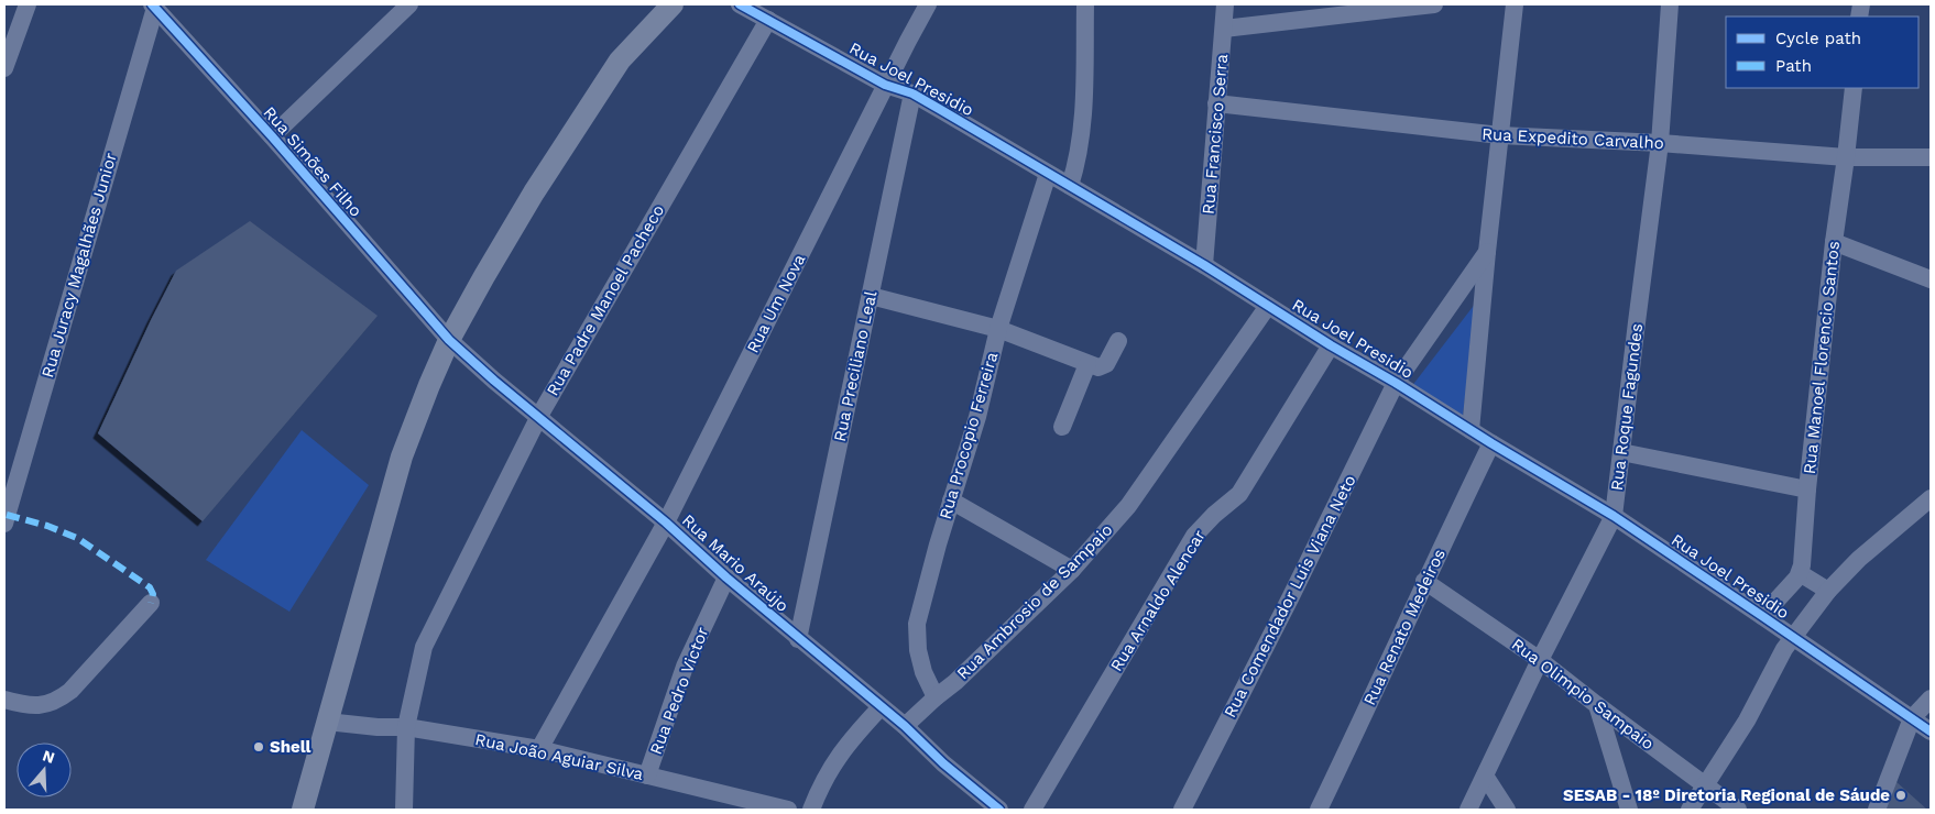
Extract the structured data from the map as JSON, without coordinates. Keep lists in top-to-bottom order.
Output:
{
  "streets": {
    "street": [
      "Rua Joel Presidio",
      "Rua Francisco Serra",
      "Rua Expedito Carvalho",
      "Rua Simões Filho",
      "Rua Juracy Magalhães Junior",
      "Rua Padre Manoel Pacheco",
      "Rua Um Nova",
      "Rua Manoel Florencio Santos",
      "Rua Preciliano Leal",
      "Rua Roque Fagundes",
      "Rua Procopio Ferreira",
      "Rua Mario Araújo",
      "Rua Comendador Luis Viana Neto",
      "Rua Arnaldo Alencar",
      "Rua Ambrosio de Sampaio",
      "Rua Renato Medeiros",
      "Rua Pedro Victor",
      "Rua Olimpio Sampaio",
      "Rua João Aguiar Silva"
    ]
  },
  "crossings": [
    ["Rua Joel Presidio", "Rua Francisco Serra"],
    ["Rua Joel Presidio", "Rua Padre Manoel Pacheco"],
    ["Rua Joel Presidio", "Rua Um Nova"],
    ["Rua Joel Presidio", "Rua Preciliano Leal"],
    ["Rua Joel Presidio", "Rua Roque Fagundes"],
    ["Rua Joel Presidio", "Rua Procopio Ferreira"],
    ["Rua Joel Presidio", "Rua Comendador Luis Viana Neto"],
    ["Rua Joel Presidio", "Rua Arnaldo Alencar"],
    ["Rua Joel Presidio", "Rua Ambrosio de Sampaio"],
    ["Rua Joel Presidio", "Rua Renato Medeiros"],
    ["Rua Francisco Serra", "Rua Expedito Carvalho"],
    ["Rua Expedito Carvalho", "Rua Manoel Florencio Santos"],
    ["Rua Expedito Carvalho", "Rua Roque Fagundes"],
    ["Rua Simões Filho", "Rua Juracy Magalhães Junior"],
    ["Rua Simões Filho", "Rua Mario Araújo"],
    ["Rua Padre Manoel Pacheco", "Rua Mario Araújo"],
    ["Rua Padre Manoel Pacheco", "Rua João Aguiar Silva"],
    ["Rua Um Nova", "Rua Mario Araújo"],
    ["Rua Um Nova", "Rua João Aguiar Silva"],
    ["Rua Preciliano Leal", "Rua Mario Araújo"],
    ["Rua Roque Fagundes", "Rua Olimpio Sampaio"],
    ["Rua Procopio Ferreira", "Rua Ambrosio de Sampaio"],
    ["Rua Mario Araújo", "Rua Ambrosio de Sampaio"],
    ["Rua Mario Araújo", "Rua Pedro Victor"],
    ["Rua Renato Medeiros", "Rua Olimpio Sampaio"],
    ["Rua Pedro Victor", "Rua João Aguiar Silva"]
  ],
  "places": ["Shell", "SESAB - 18º Diretoria Regional de Sáude"],
  "legend": ["Cycle path", "Path"],
  "north": "top"
}
